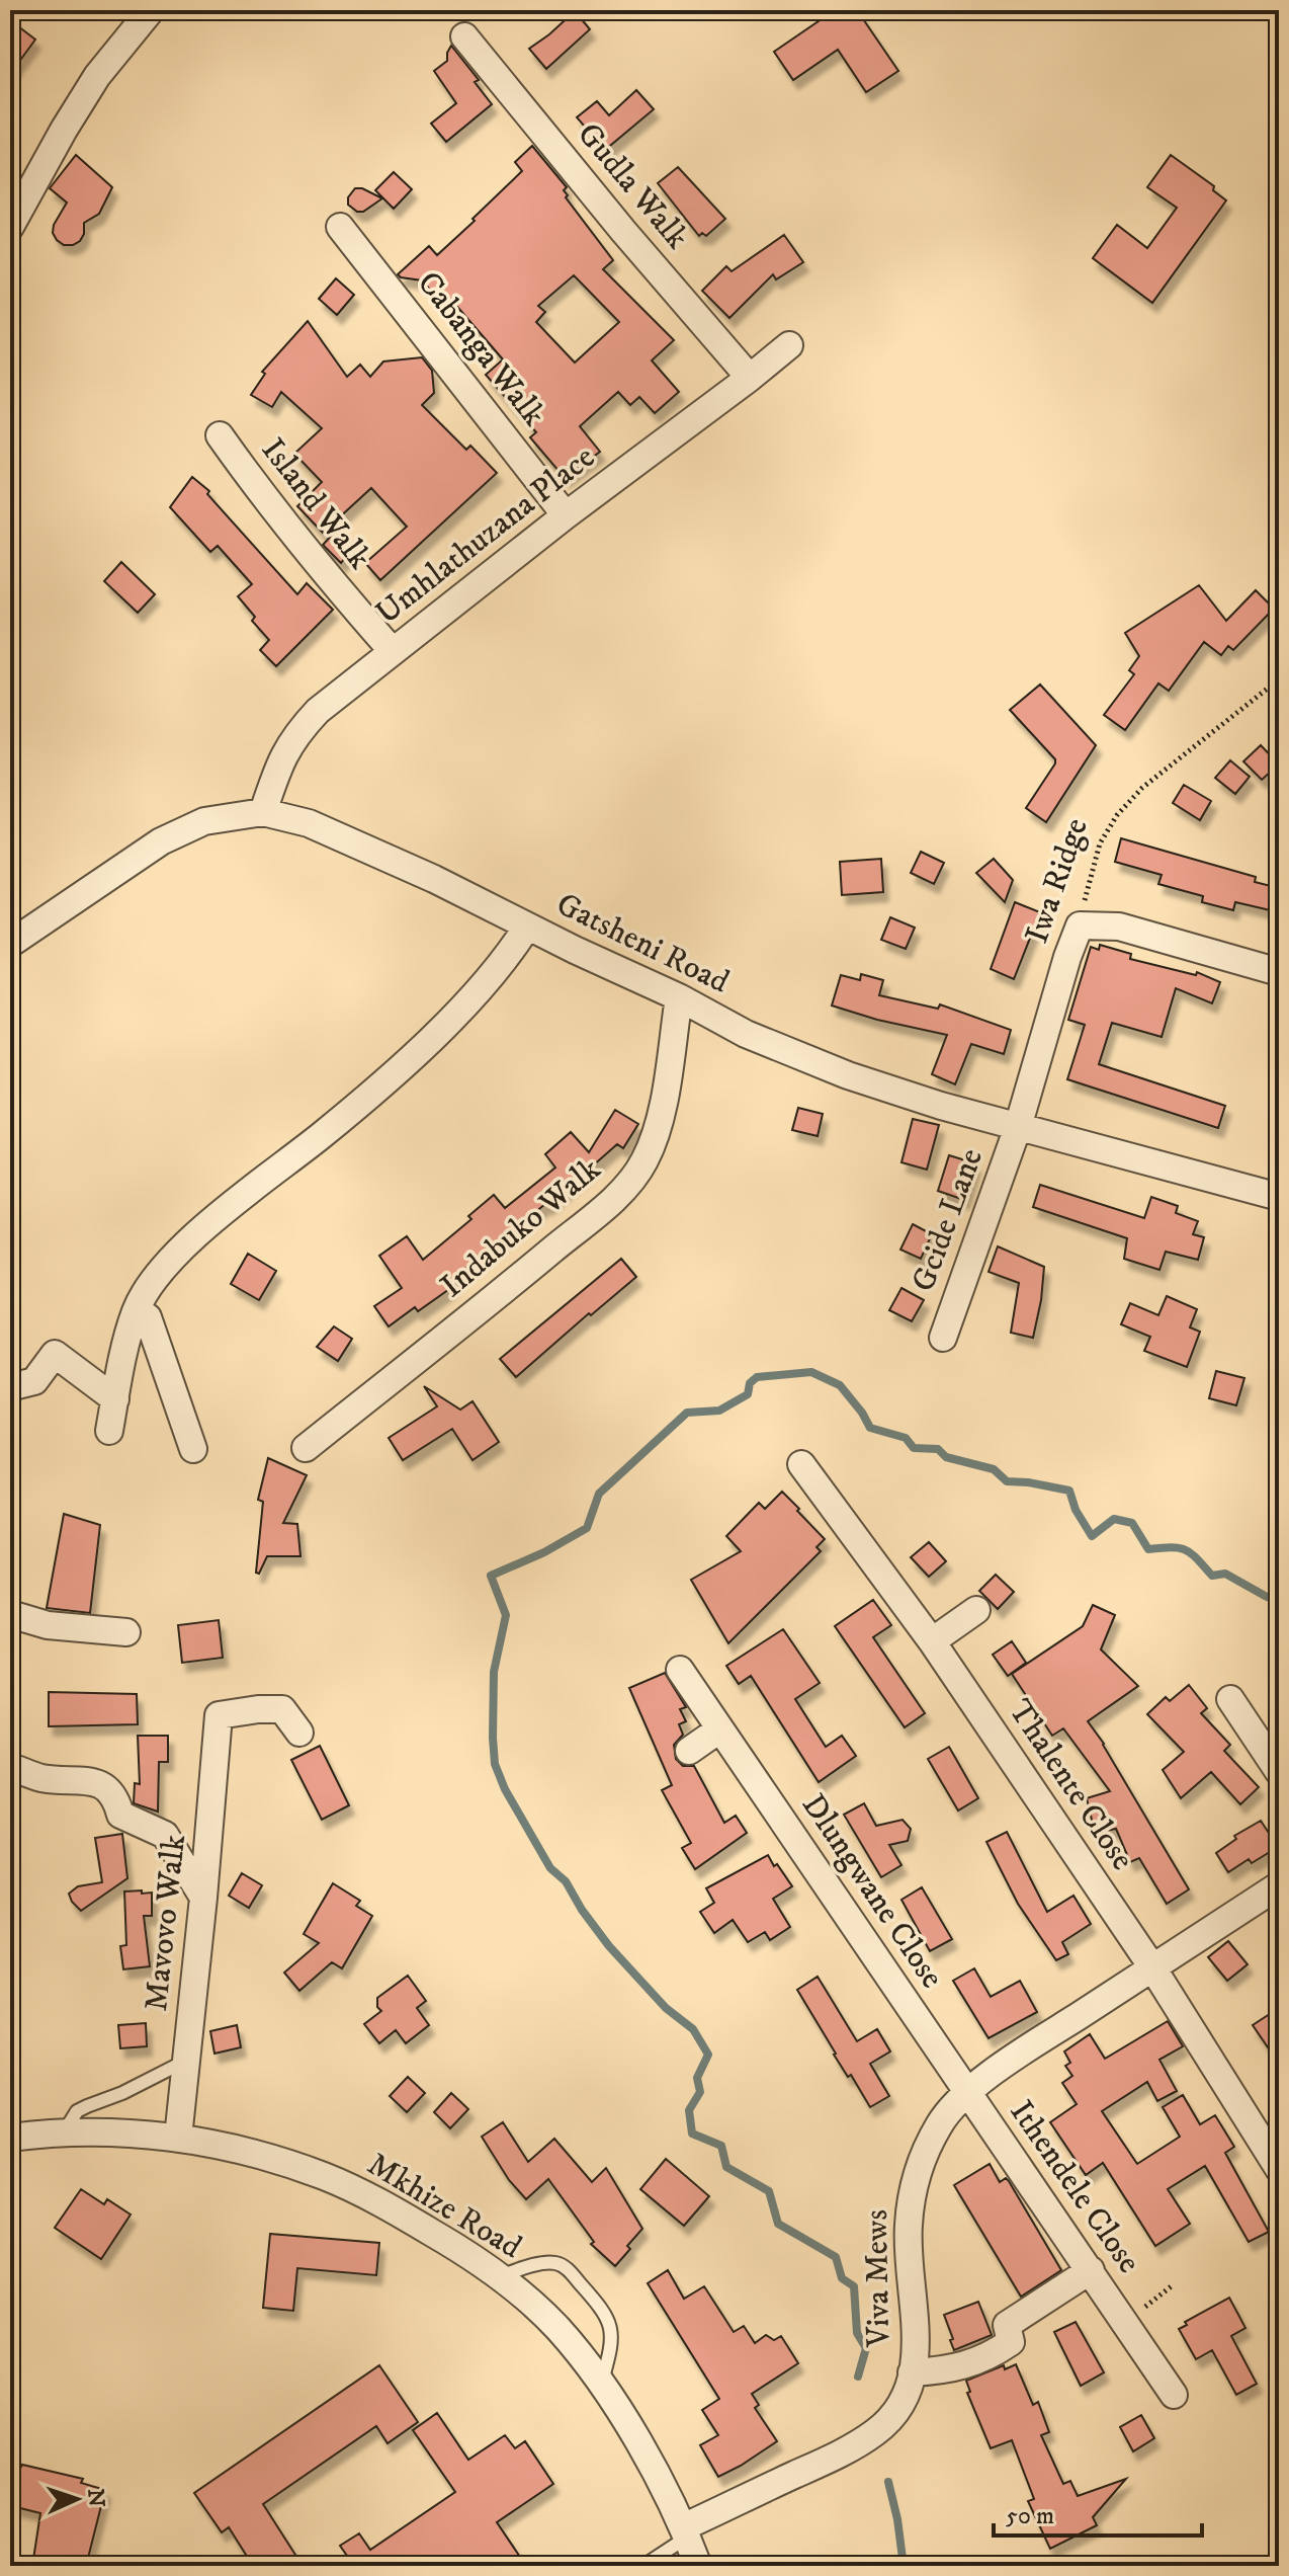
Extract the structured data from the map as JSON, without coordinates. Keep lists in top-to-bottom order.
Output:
{
  "streets": {
    "street": [
      "Gudla Walk",
      "Cabanga Walk",
      "Island Walk",
      "Umhlathuzana Place",
      "Iwa Ridge",
      "Gatsheni Road",
      "Gcide Lane",
      "Indabuko Walk",
      "Thalente Close",
      "Dlungwane Close",
      "Mavovo Walk",
      "Ithendele Close",
      "Mkhize Road",
      "Viva Mews"
    ]
  },
  "crossings": [
    ["Gudla Walk", "Umhlathuzana Place"],
    ["Cabanga Walk", "Umhlathuzana Place"],
    ["Island Walk", "Umhlathuzana Place"],
    ["Umhlathuzana Place", "Gatsheni Road"],
    ["Iwa Ridge", "Gatsheni Road"],
    ["Iwa Ridge", "Gcide Lane"],
    ["Gatsheni Road", "Gcide Lane"],
    ["Gatsheni Road", "Indabuko Walk"],
    ["Thalente Close", "Viva Mews"],
    ["Dlungwane Close", "Ithendele Close"],
    ["Dlungwane Close", "Viva Mews"],
    ["Mavovo Walk", "Mkhize Road"],
    ["Ithendele Close", "Viva Mews"],
    ["Mkhize Road", "Viva Mews"]
  ],
  "scale_bar": "50 m",
  "north": "right"
}
